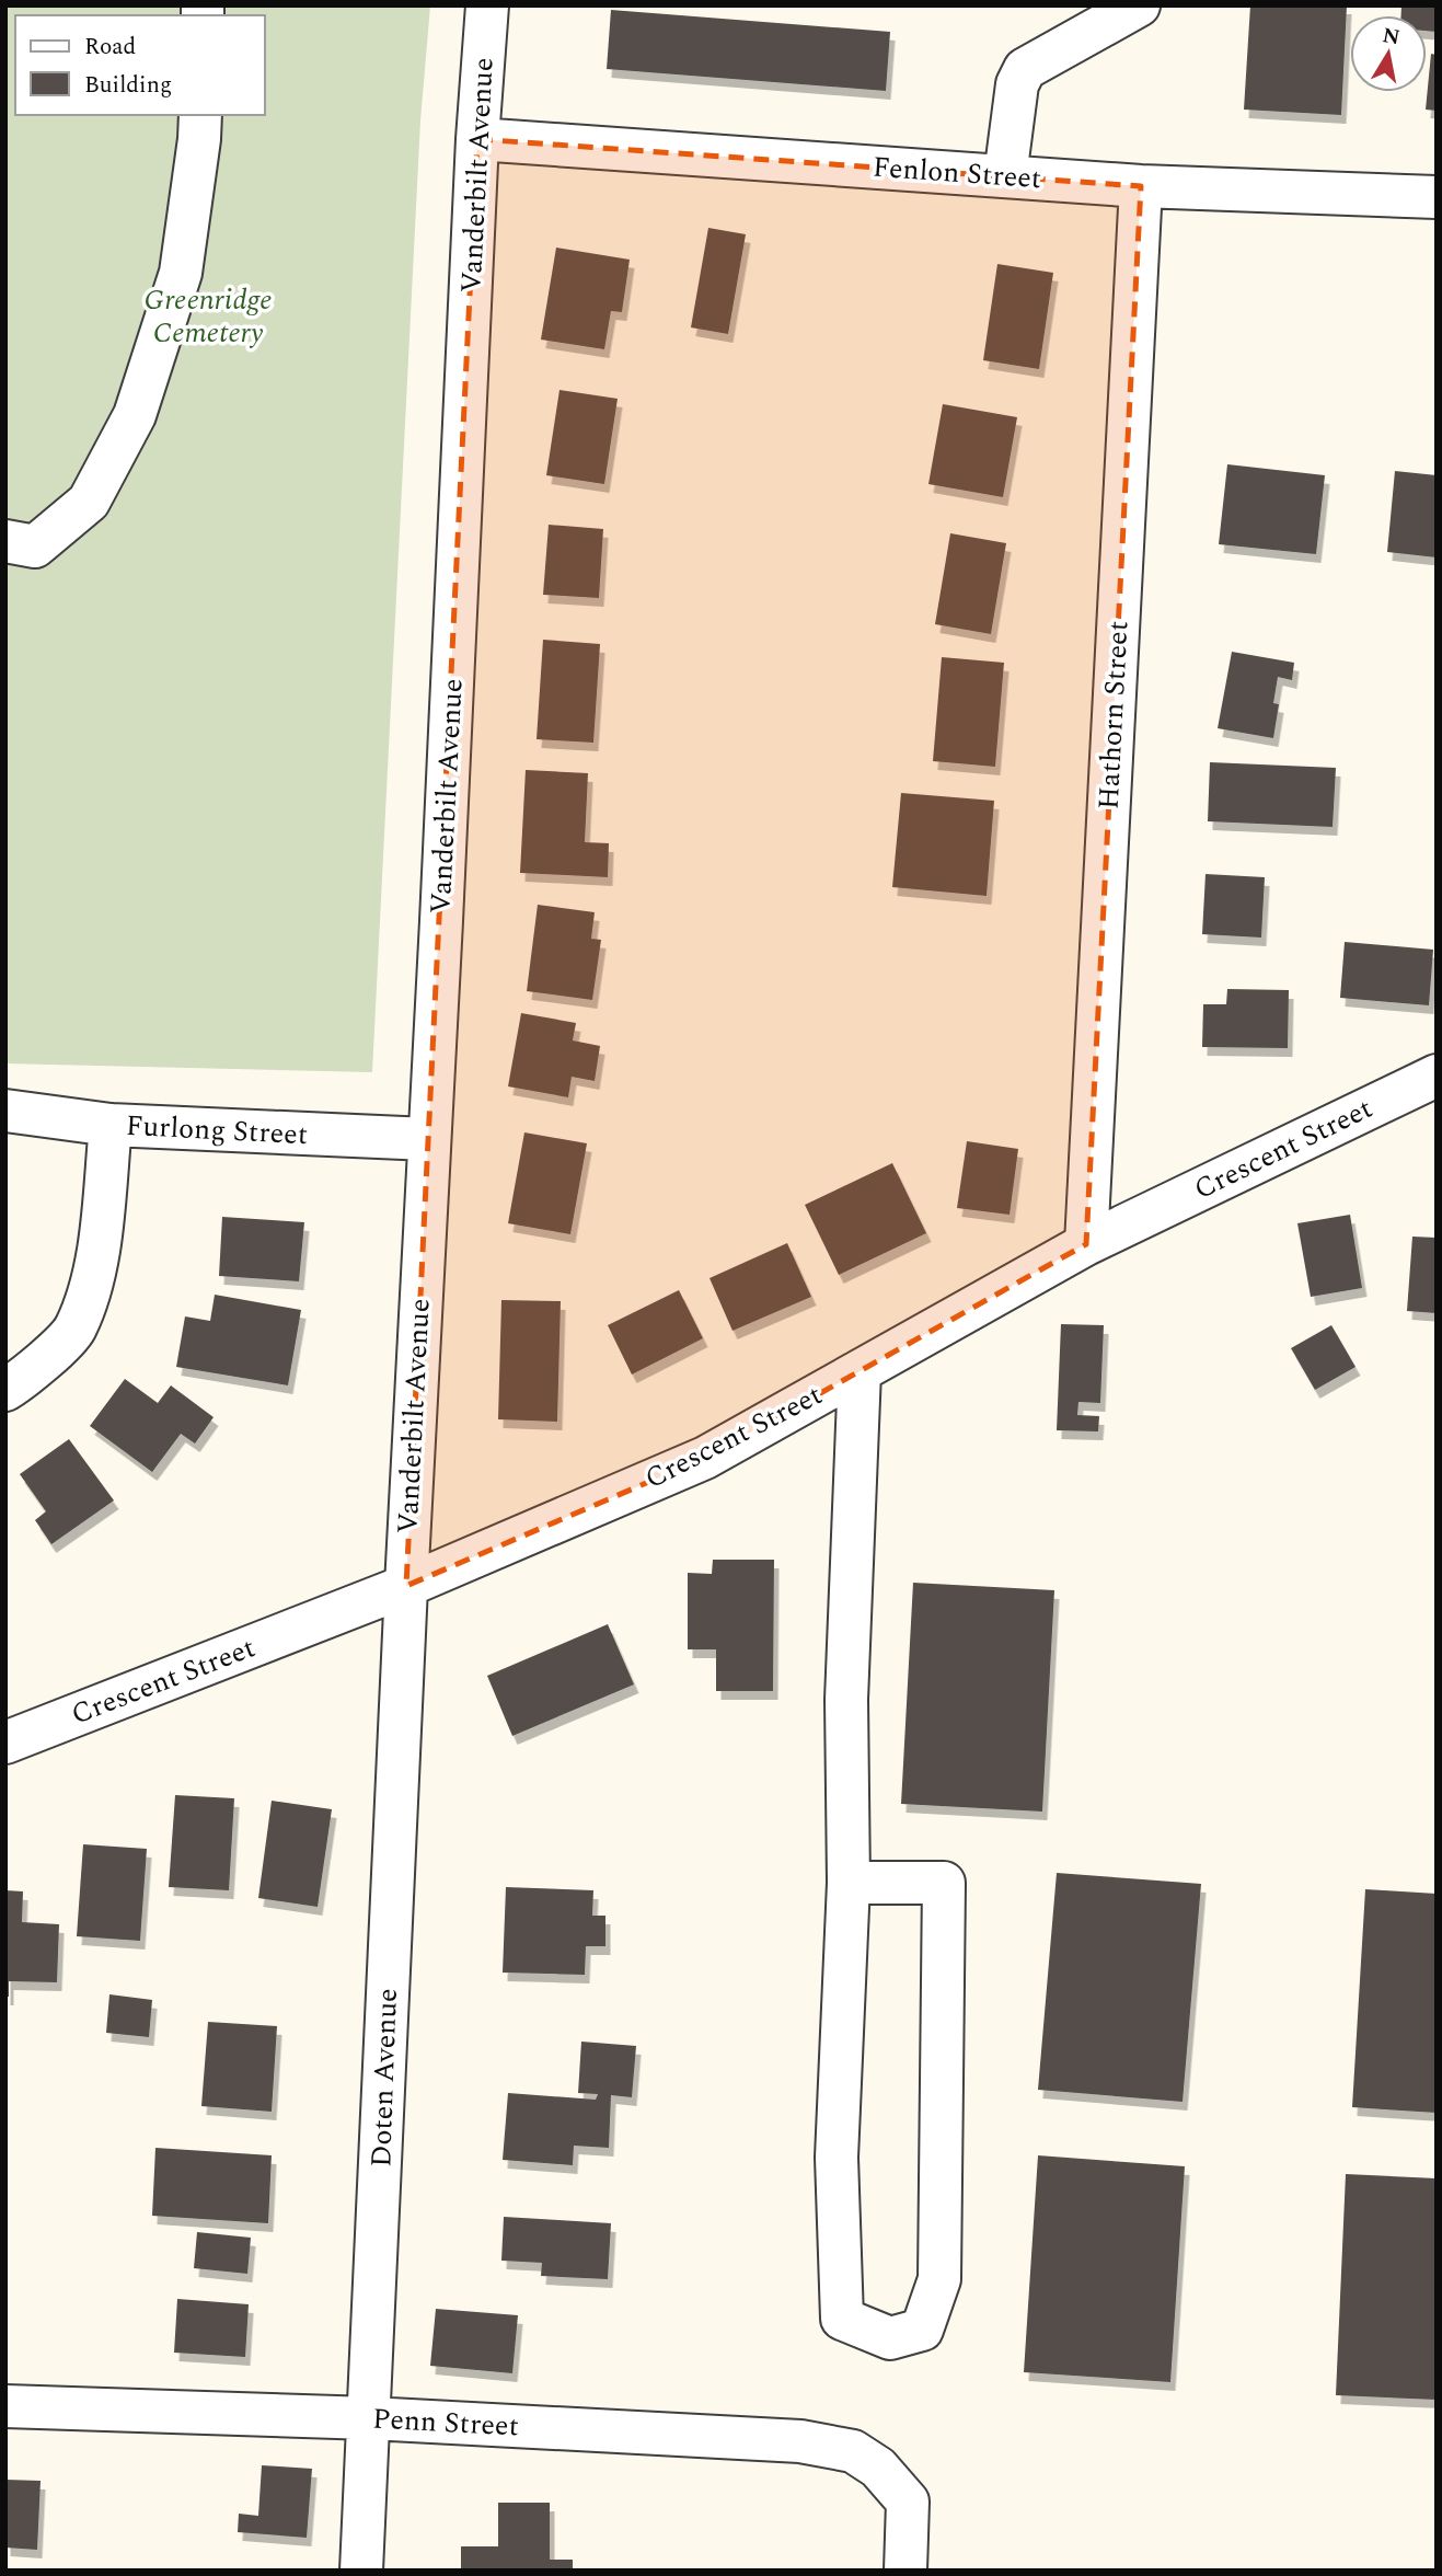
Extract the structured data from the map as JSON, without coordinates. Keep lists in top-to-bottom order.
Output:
{
  "streets": {
    "street": [
      "Fenlon Street",
      "Vanderbilt Avenue",
      "Hathorn Street",
      "Furlong Street",
      "Crescent Street",
      "Doten Avenue",
      "Penn Street"
    ]
  },
  "crossings": [
    ["Fenlon Street", "Vanderbilt Avenue"],
    ["Fenlon Street", "Hathorn Street"],
    ["Vanderbilt Avenue", "Furlong Street"],
    ["Vanderbilt Avenue", "Crescent Street"],
    ["Vanderbilt Avenue", "Doten Avenue"],
    ["Hathorn Street", "Crescent Street"],
    ["Crescent Street", "Doten Avenue"],
    ["Doten Avenue", "Penn Street"]
  ],
  "parks": ["Greenridge Cemetery"],
  "legend": ["Road", "Building"],
  "north": "top"
}
